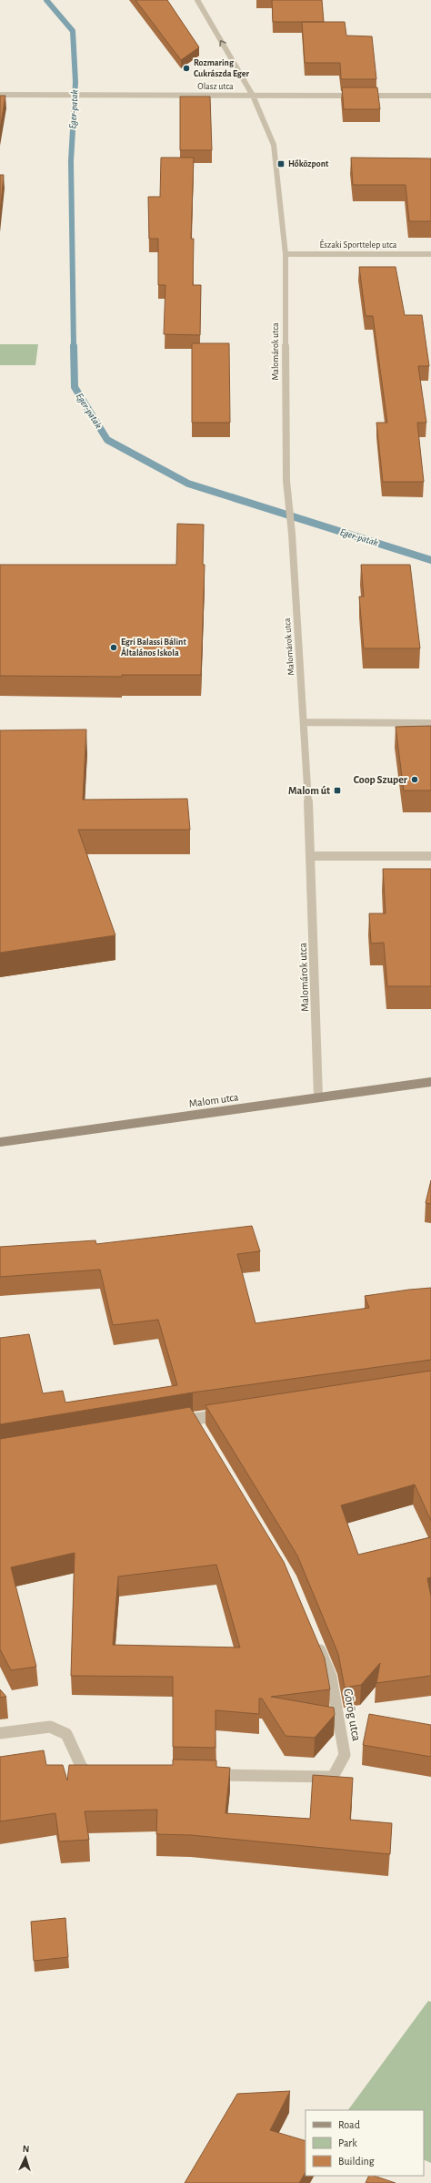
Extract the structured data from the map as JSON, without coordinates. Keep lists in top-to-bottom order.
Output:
{
  "streets": {
    "main road": ["Malom utca"],
    "street": [
      "Olasz utca",
      "Északi Sporttelep utca",
      "Malomárok utca",
      "Görög utca"
    ]
  },
  "crossings": [
    ["Olasz utca", "Malomárok utca"],
    ["Északi Sporttelep utca", "Malomárok utca"],
    ["Malomárok utca", "Malom utca"]
  ],
  "water": ["Eger-patak"],
  "places": {
    "other": ["Rozmaring Cukrászda Eger", "Egri Balassi Bálint Általános Iskola", "Coop Szuper"],
    "transit": ["Hőközpont", "Malom út"]
  },
  "legend": ["Road", "Park", "Building"],
  "north": "top"
}
